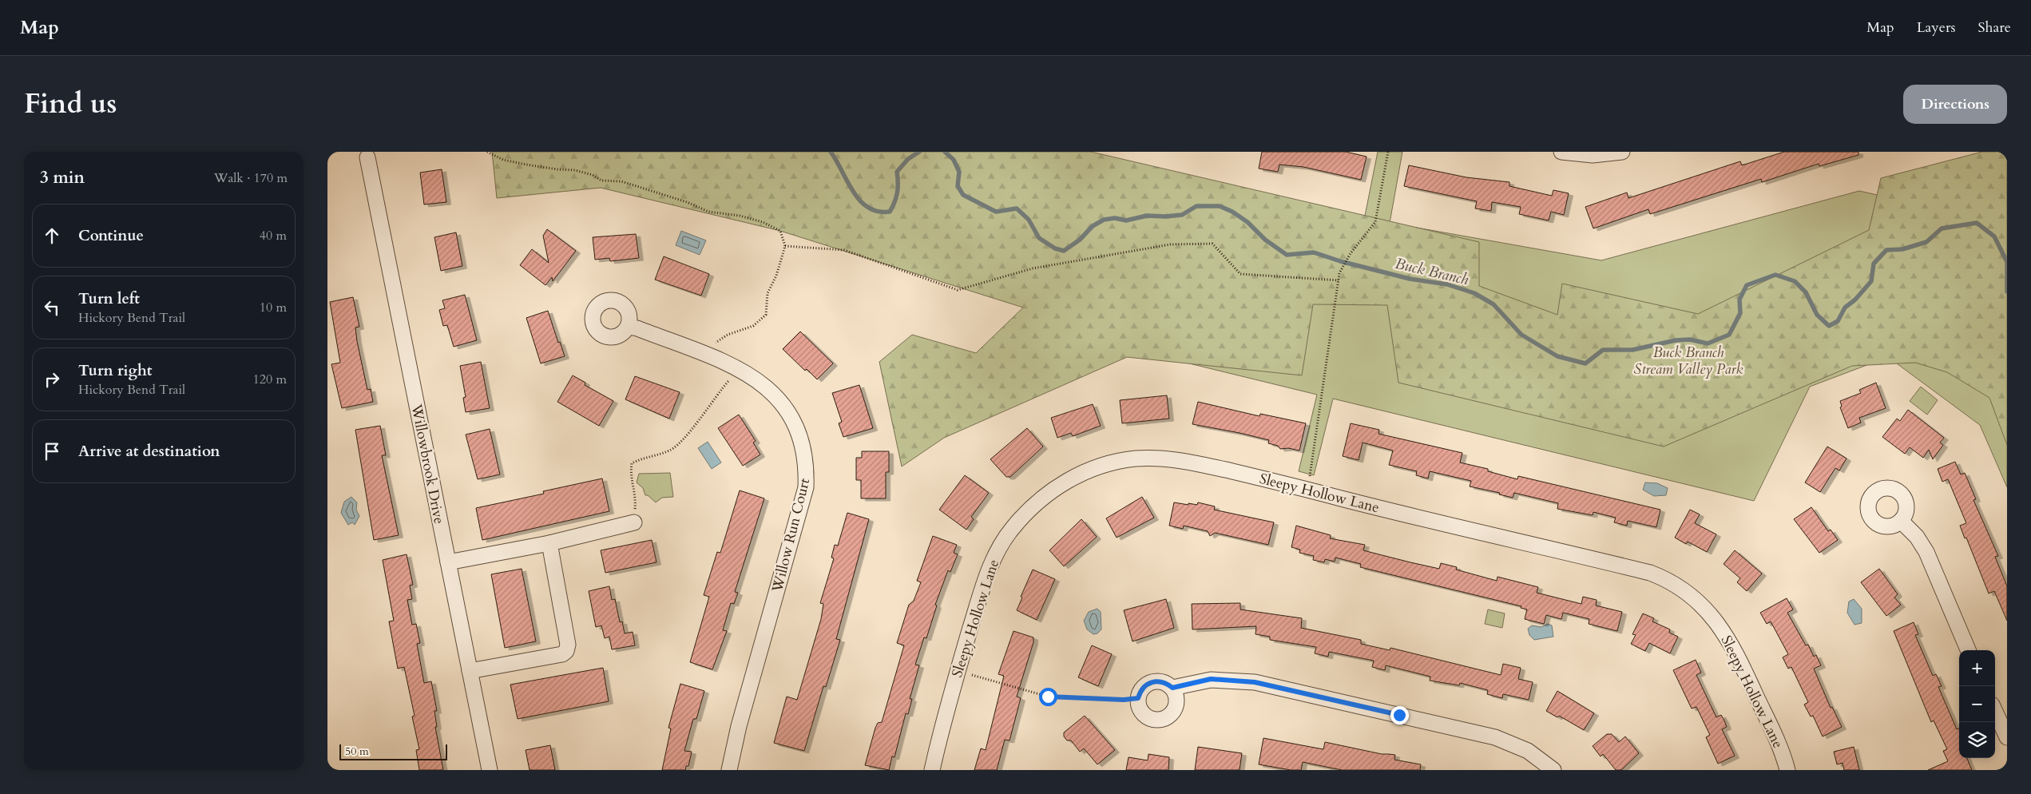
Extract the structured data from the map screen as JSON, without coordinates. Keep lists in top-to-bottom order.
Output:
{
  "streets": {
    "street": ["Willowbrook Drive", "Sleepy Hollow Lane", "Willow Run Court"]
  },
  "water": ["Buck Branch"],
  "parks": ["Buck Branch Stream Valley Park"],
  "scale_bar": "50 m",
  "page": {
    "header": "Map",
    "nav": ["Map", "Layers", "Share"],
    "title": "Find us",
    "buttons": "Directions",
    "heading": ["3 min", "Walk · 170 m"],
    "list": [
      ["Continue", "40 m"],
      ["Turn left", "Hickory Bend Trail", "10 m"],
      ["Turn right", "Hickory Bend Trail", "120 m"],
      "Arrive at destination"
    ],
    "map_buttons": ["+", "−"],
    "scale": "50 m"
  }
}
